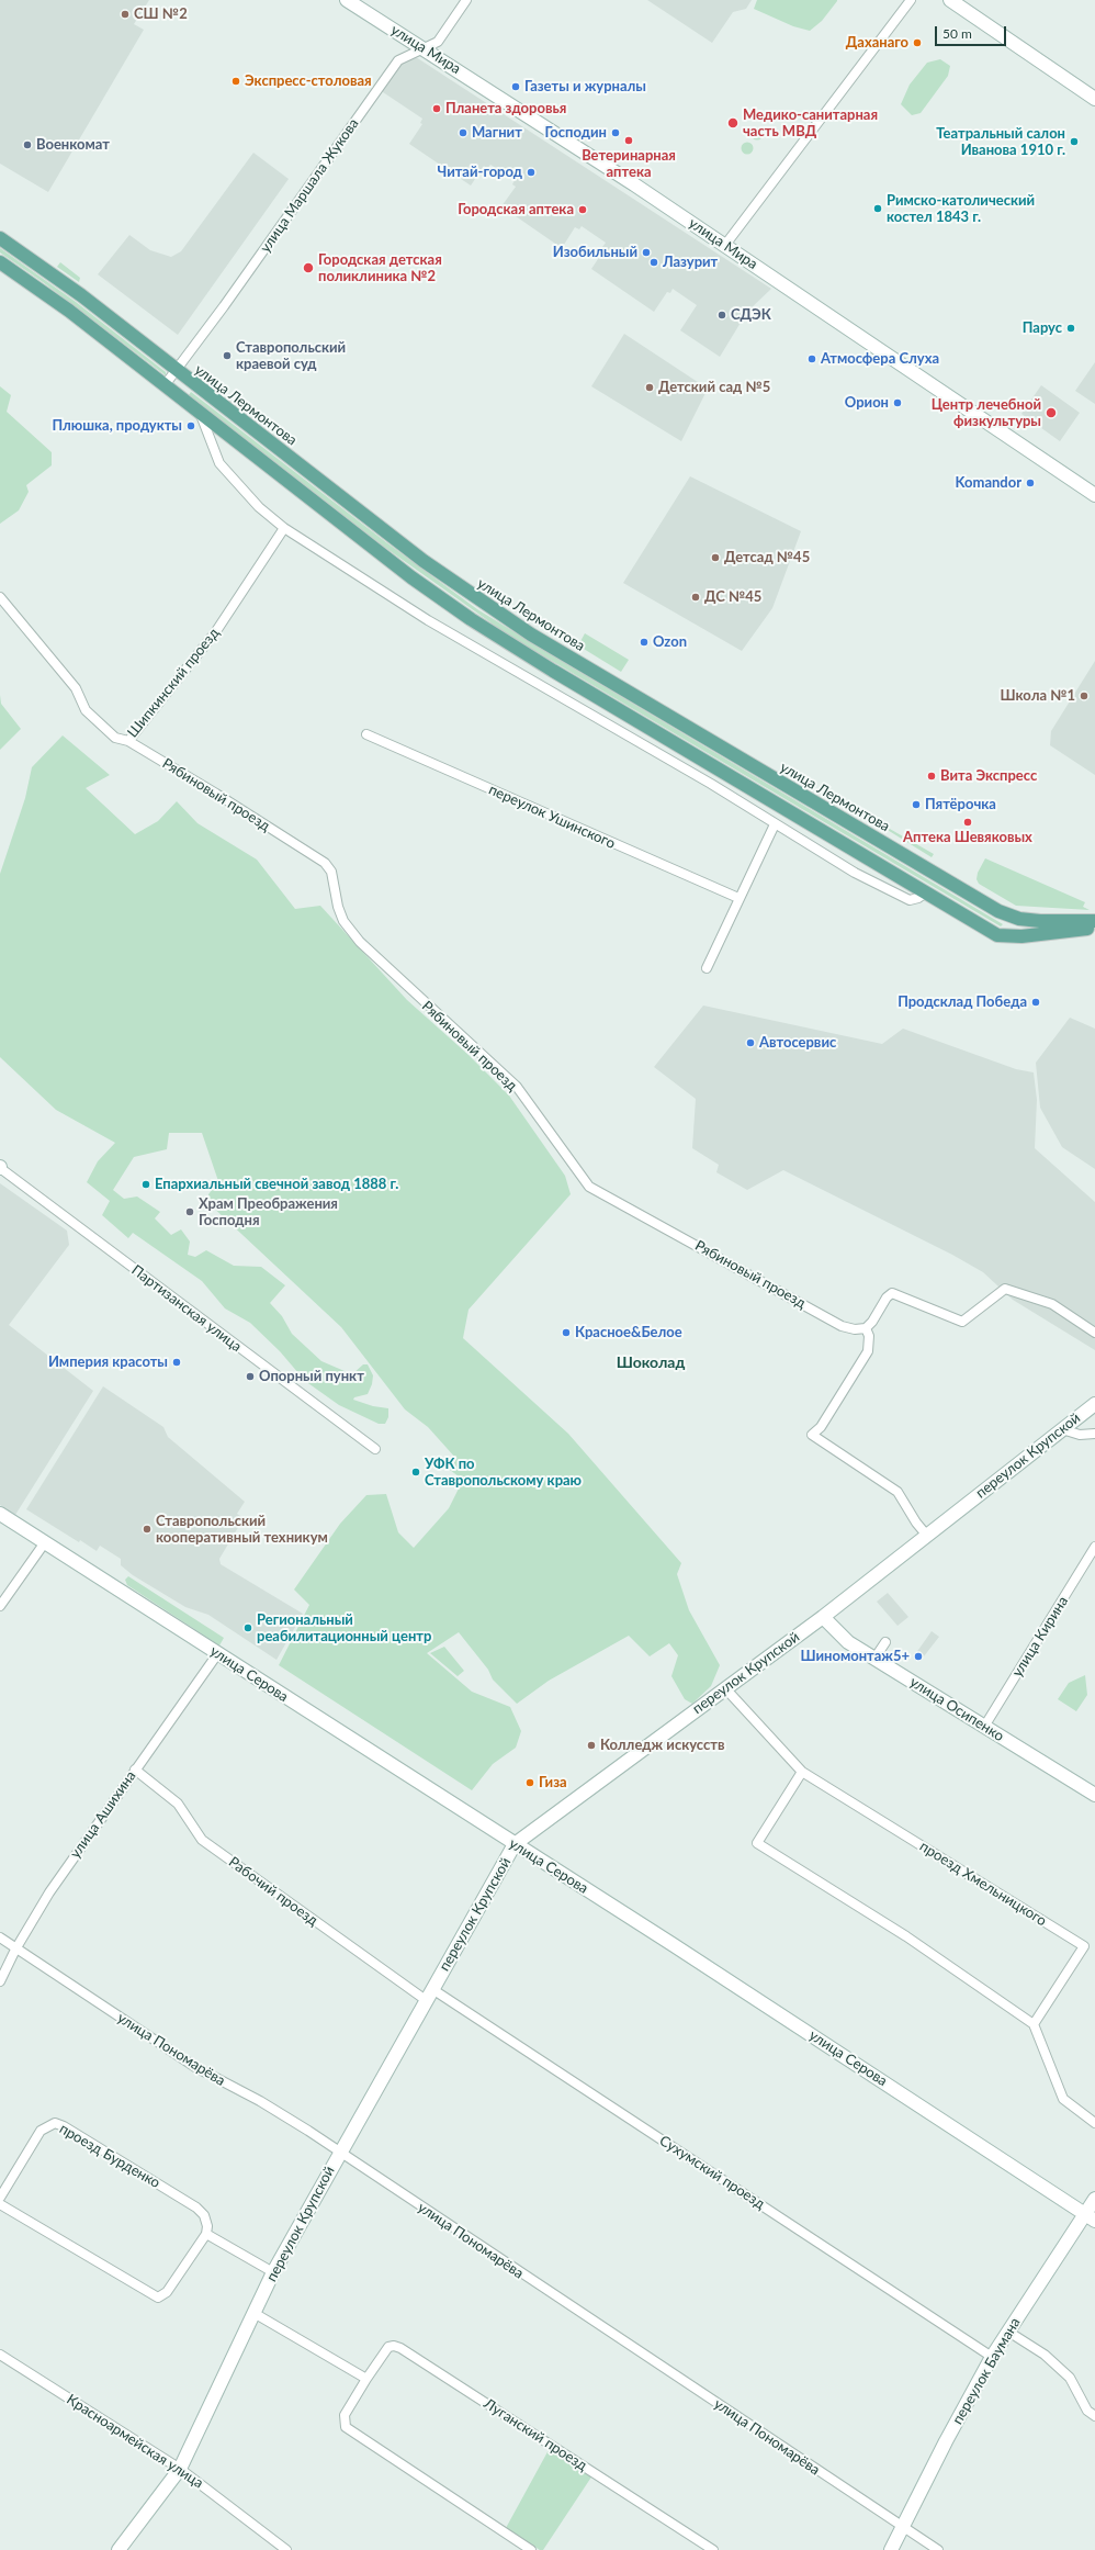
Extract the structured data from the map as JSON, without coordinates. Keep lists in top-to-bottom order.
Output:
{
  "streets": {
    "main road": [
      "улица Мира",
      "улица Лермонтова",
      "переулок Крупской",
      "улица Серова",
      "улица Осипенко",
      "переулок Баумана"
    ],
    "street": [
      "улица Маршала Жукова",
      "Шипкинский проезд",
      "Рябиновый проезд",
      "переулок Ушинского",
      "Партизанская улица",
      "улица Кирина",
      "улица Ашихина",
      "проезд Хмельницкого",
      "Рабочий проезд",
      "улица Пономарёва",
      "проезд Бурденко",
      "Сухумский проезд",
      "Луганский проезд",
      "Красноармейская улица"
    ]
  },
  "crossings": [
    ["улица Мира", "улица Маршала Жукова"],
    ["улица Маршала Жукова", "улица Лермонтова"],
    ["Шипкинский проезд", "Рябиновый проезд"],
    ["переулок Крупской", "улица Серова"],
    ["переулок Крупской", "улица Осипенко"],
    ["переулок Крупской", "проезд Хмельницкого"],
    ["переулок Крупской", "Рабочий проезд"],
    ["переулок Крупской", "улица Пономарёва"],
    ["переулок Крупской", "Сухумский проезд"],
    ["переулок Крупской", "Красноармейская улица"],
    ["улица Кирина", "улица Осипенко"],
    ["улица Серова", "улица Ашихина"],
    ["улица Серова", "переулок Баумана"],
    ["улица Ашихина", "Рабочий проезд"],
    ["улица Ашихина", "улица Пономарёва"],
    ["Рабочий проезд", "Сухумский проезд"],
    ["улица Пономарёва", "переулок Баумана"],
    ["Сухумский проезд", "переулок Баумана"]
  ],
  "districts": ["Шоколад"],
  "places": [
    "СШ №2",
    "Даханаго",
    "Экспресс-столовая",
    "Газеты и журналы",
    "Планета здоровья",
    "Медико-санитарная часть МВД",
    "Магнит",
    "Господин",
    "Ветеринарная аптека",
    "Театральный салон Иванова 1910 г.",
    "Военкомат",
    "Читай-город",
    "Римско-католический костел 1843 г.",
    "Городская аптека",
    "Изобильный",
    "Лазурит",
    "Городская детская поликлиника №2",
    "СДЭК",
    "Парус",
    "Ставропольский краевой суд",
    "Атмосфера Слуха",
    "Детский сад №5",
    "Орион",
    "Центр лечебной физкультуры",
    "Плюшка, продукты",
    "Komandor",
    "Детсад №45",
    "ДС №45",
    "Ozon",
    "Школа №1",
    "Вита Экспресс",
    "Пятёрочка",
    "Аптека Шевяковых",
    "Продсклад Победа",
    "Автосервис",
    "Епархиальный свечной завод 1888 г.",
    "Храм Преображения Господня",
    "Красное&Белое",
    "Империя красоты",
    "Опорный пункт",
    "УФК по Ставропольскому краю",
    "Ставропольский кооперативный техникум",
    "Региональный реабилитационный центр",
    "Шиномонтаж5+",
    "Колледж искусств",
    "Гиза"
  ],
  "scale_bar": "50 m"
}
